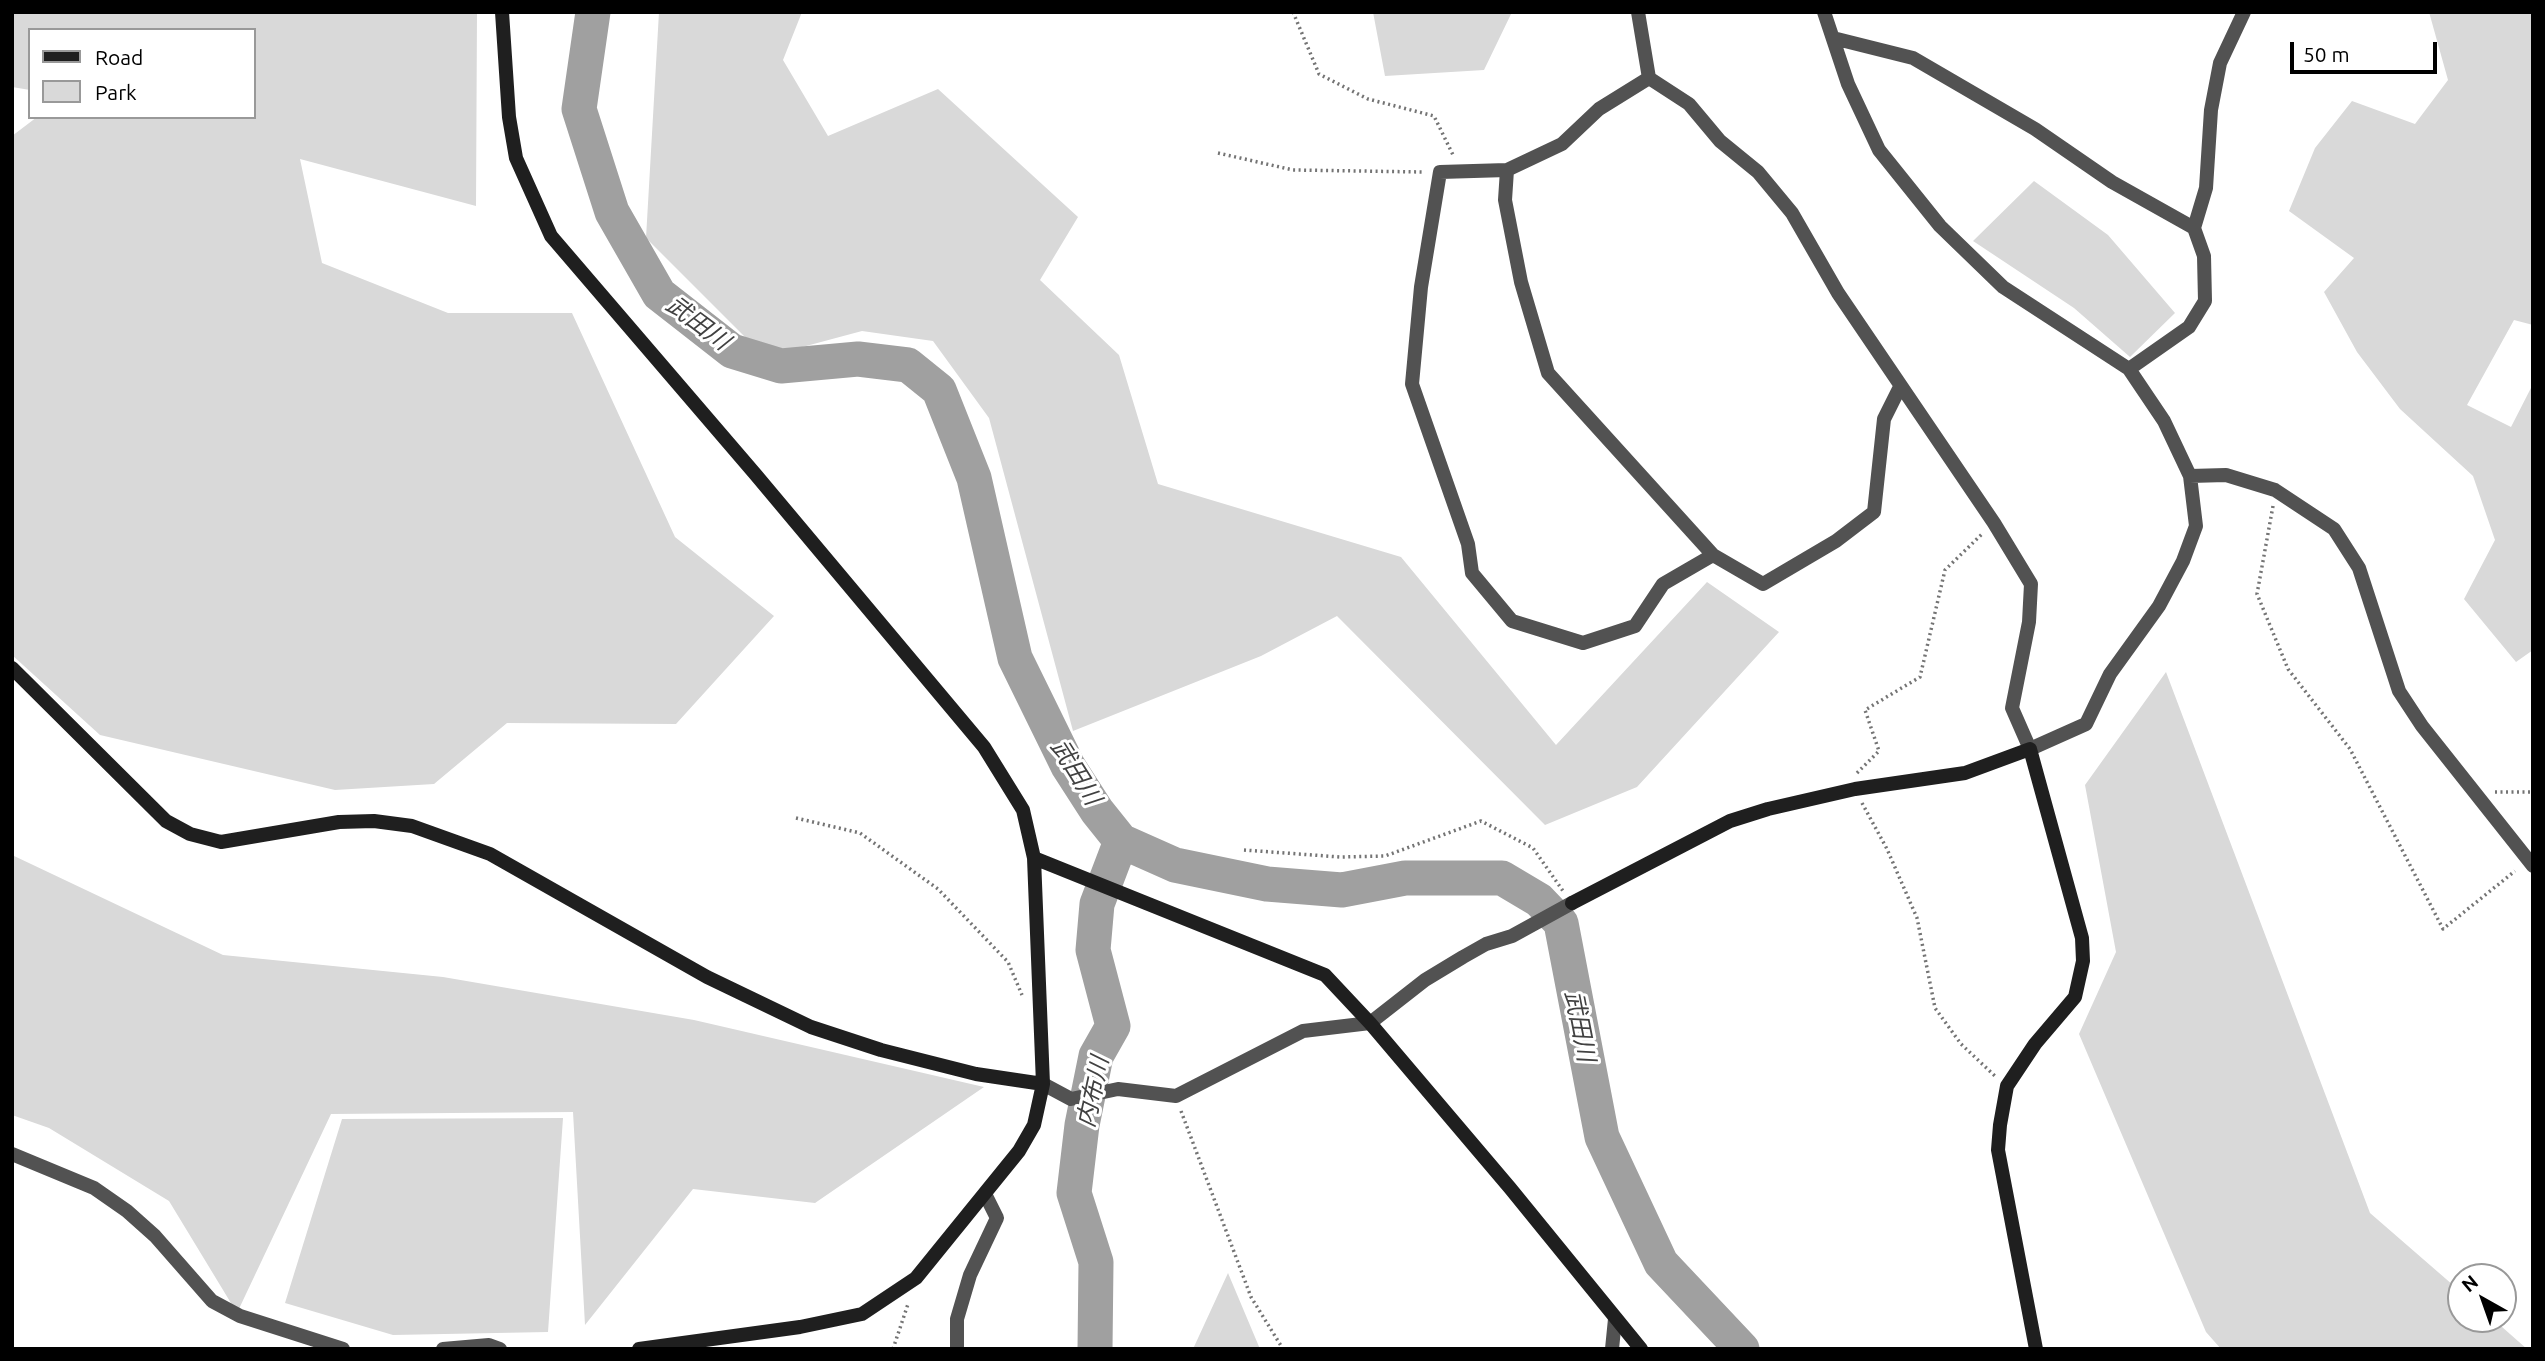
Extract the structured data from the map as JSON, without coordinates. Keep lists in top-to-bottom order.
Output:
{
  "water": ["武田川", "内布川"],
  "legend": ["Road", "Park"],
  "scale_bar": "50 m",
  "north": "top left"
}
